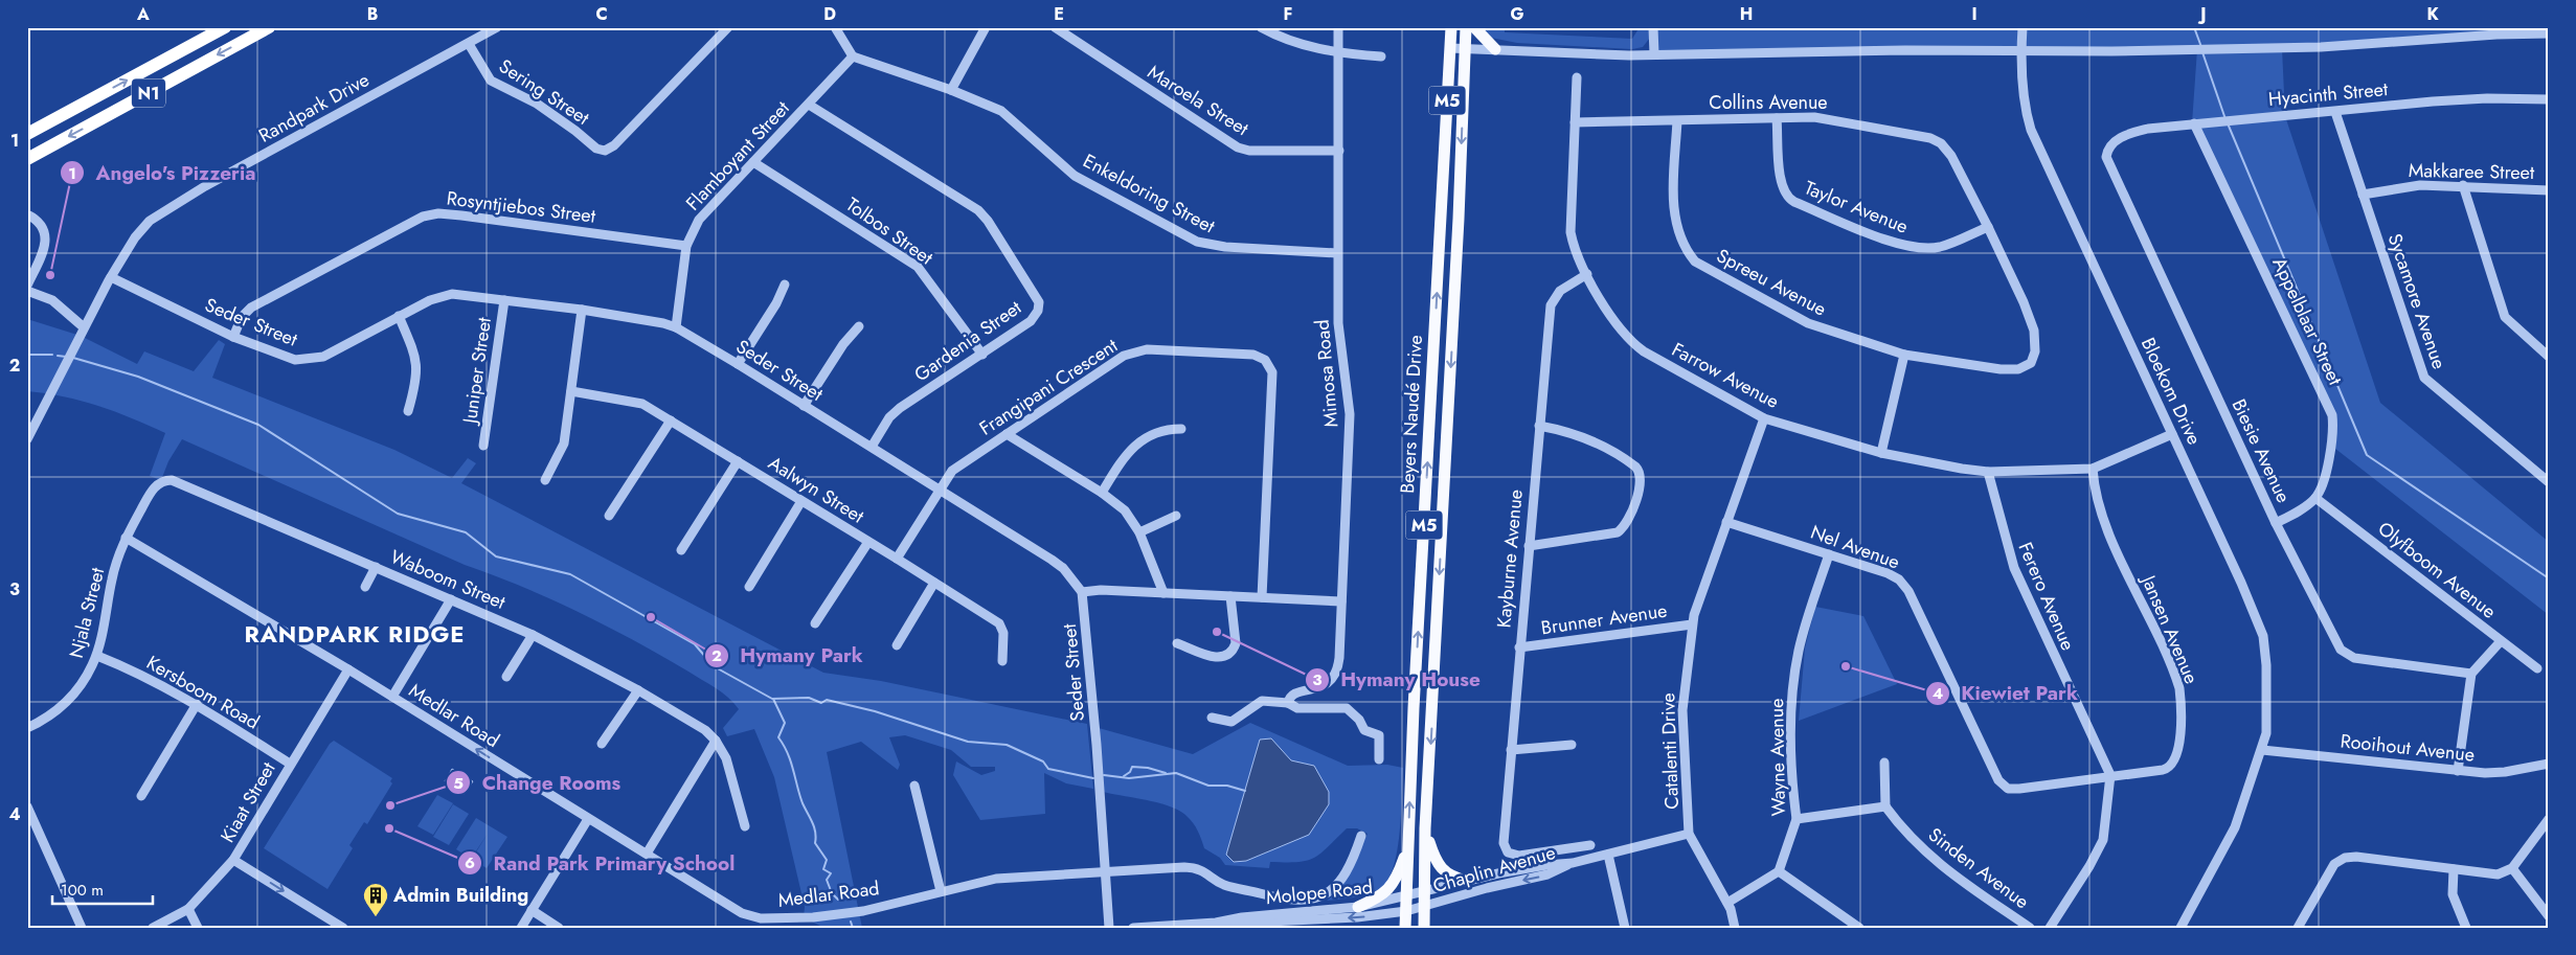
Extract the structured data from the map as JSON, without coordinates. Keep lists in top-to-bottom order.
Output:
{
  "streets": {
    "highway": ["N1"],
    "main road": ["M5", "Beyers Naudé Drive"],
    "street": [
      "Sering Street",
      "Hyacinth Street",
      "Maroela Street",
      "Collins Avenue",
      "Randpark Drive",
      "Flamboyant Street",
      "Makkaree Street",
      "Enkeldoring Street",
      "Rosyntjiebos Street",
      "Taylor Avenue",
      "Tolbos Street",
      "Spreeu Avenue",
      "Sycamore Avenue",
      "Appelblaar Street",
      "Seder Street",
      "Gardenia Street",
      "Juniper Street",
      "Mimosa Road",
      "Farrow Avenue",
      "Frangipani Crescent",
      "Bloekom Drive",
      "Biesie Avenue",
      "Aalwyn Street",
      "Nel Avenue",
      "Kayburne Avenue",
      "Olyfboom Avenue",
      "Waboom Street",
      "Ferero Avenue",
      "Njala Street",
      "Brunner Avenue",
      "Jansen Avenue",
      "Kersboom Road",
      "Medlar Road",
      "Rooihout Avenue",
      "Catalenti Drive",
      "Wayne Avenue",
      "Kiaat Street",
      "Sinden Avenue",
      "Chaplin Avenue",
      "Molope Road"
    ]
  },
  "crossings": [
    ["Sering Street", "Randpark Drive"],
    ["Hyacinth Street", "Sycamore Avenue"],
    ["Hyacinth Street", "Appelblaar Street"],
    ["Hyacinth Street", "Biesie Avenue"],
    ["Maroela Street", "Mimosa Road"],
    ["Collins Avenue", "Taylor Avenue"],
    ["Collins Avenue", "Spreeu Avenue"],
    ["Collins Avenue", "Farrow Avenue"],
    ["Randpark Drive", "Seder Street"],
    ["Flamboyant Street", "Enkeldoring Street"],
    ["Flamboyant Street", "Rosyntjiebos Street"],
    ["Flamboyant Street", "Tolbos Street"],
    ["Flamboyant Street", "Seder Street"],
    ["Flamboyant Street", "Gardenia Street"],
    ["Makkaree Street", "Sycamore Avenue"],
    ["Enkeldoring Street", "Mimosa Road"],
    ["Rosyntjiebos Street", "Seder Street"],
    ["Tolbos Street", "Gardenia Street"],
    ["Appelblaar Street", "Olyfboom Avenue"],
    ["Seder Street", "Gardenia Street"],
    ["Seder Street", "Juniper Street"],
    ["Seder Street", "Frangipani Crescent"],
    ["Seder Street", "Medlar Road"],
    ["Farrow Avenue", "Bloekom Drive"],
    ["Farrow Avenue", "Kayburne Avenue"],
    ["Farrow Avenue", "Ferero Avenue"],
    ["Farrow Avenue", "Jansen Avenue"],
    ["Farrow Avenue", "Catalenti Drive"],
    ["Frangipani Crescent", "Aalwyn Street"],
    ["Bloekom Drive", "Rooihout Avenue"],
    ["Beyers Naudé Drive", "Chaplin Avenue"],
    ["Beyers Naudé Drive", "Molope Road"],
    ["Nel Avenue", "Jansen Avenue"],
    ["Nel Avenue", "Catalenti Drive"],
    ["Nel Avenue", "Wayne Avenue"],
    ["Kayburne Avenue", "Brunner Avenue"],
    ["Kayburne Avenue", "Chaplin Avenue"],
    ["Waboom Street", "Njala Street"],
    ["Ferero Avenue", "Jansen Avenue"],
    ["Njala Street", "Kersboom Road"],
    ["Njala Street", "Medlar Road"],
    ["Brunner Avenue", "Catalenti Drive"],
    ["Kersboom Road", "Kiaat Street"],
    ["Medlar Road", "Kiaat Street"],
    ["Catalenti Drive", "Chaplin Avenue"],
    ["Chaplin Avenue", "Molope Road"]
  ],
  "districts": ["RANDPARK RIDGE"],
  "places": {
    "other": [
      "Angelo's Pizzeria",
      "Hymany Park",
      "Hymany House",
      "Kiewiet Park",
      "Change Rooms",
      "Rand Park Primary School"
    ],
    "building": ["Admin Building"]
  },
  "scale_bar": "100 m",
  "grid": {
    "columns": [
      "A",
      "B",
      "C",
      "D",
      "E",
      "F",
      "G",
      "H",
      "I",
      "J",
      "K"
    ],
    "rows": [
      "1",
      "2",
      "3",
      "4"
    ]
  }
}
